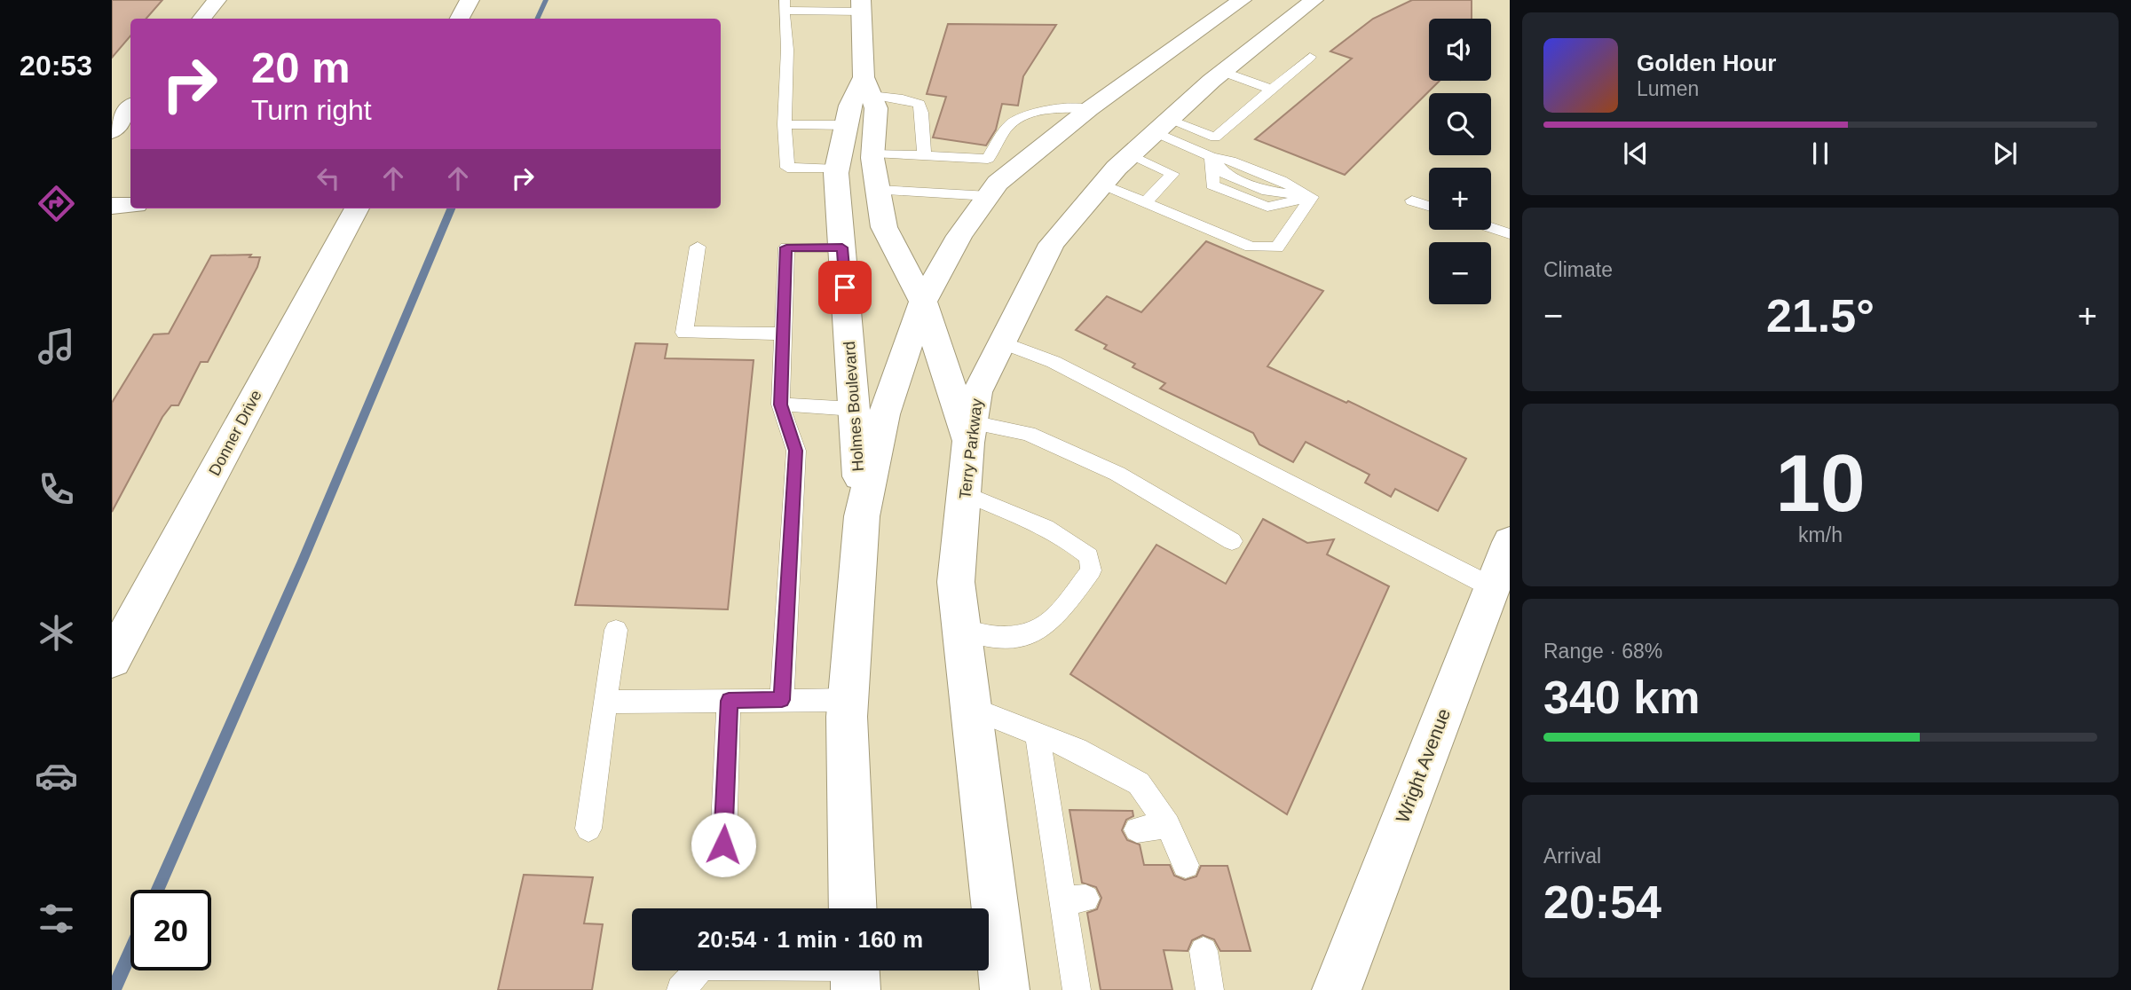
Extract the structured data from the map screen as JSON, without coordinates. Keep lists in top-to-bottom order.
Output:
{
  "streets": {
    "street": [
      "Holmes Boulevard",
      "Donner Drive",
      "Terry Parkway",
      "Wright Avenue"
    ]
  },
  "crossings": [
    ["Holmes Boulevard", "Terry Parkway"]
  ],
  "page": {
    "tabs": "20:53",
    "map_buttons": ["+", "−"],
    "turn": ["20 m", "Turn right"],
    "song": ["Golden Hour", "Lumen"],
    "tile": [
      "Climate",
      ["10", "km/h"],
      ["Range · 68%", "340 km"],
      ["Arrival", "20:54"]
    ],
    "heat": ["−", "21.5°", "+"],
    "limit": "20",
    "trip": "20:54 · 1 min · 160 m"
  }
}
